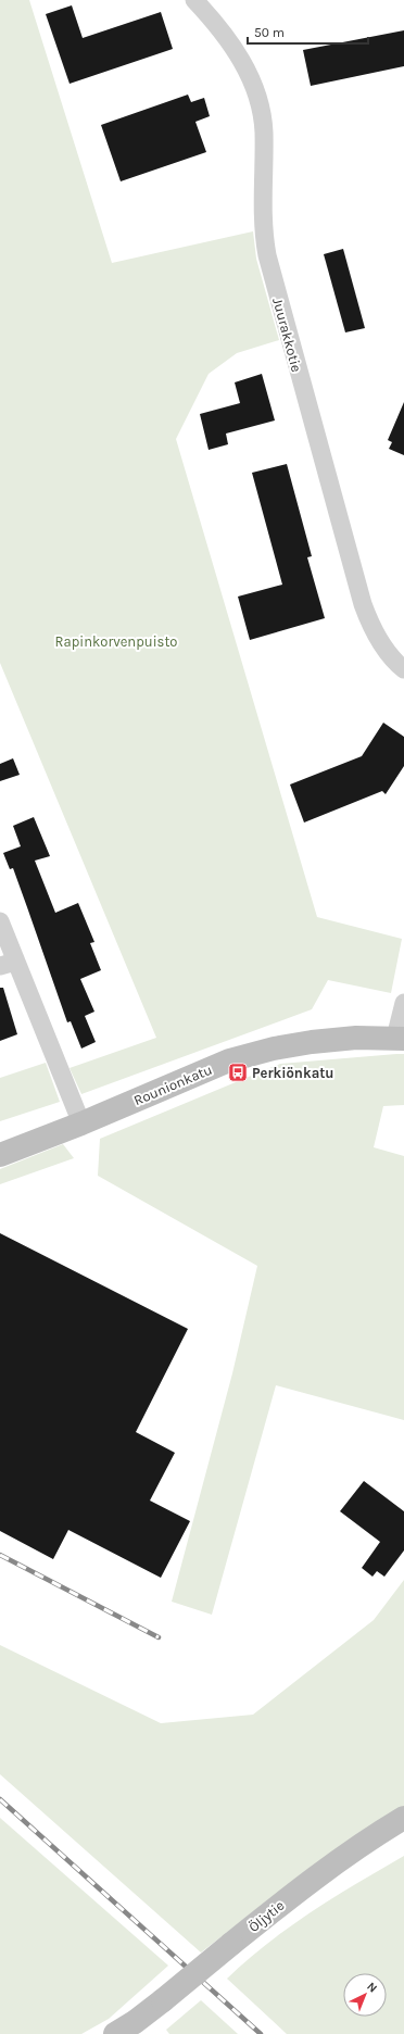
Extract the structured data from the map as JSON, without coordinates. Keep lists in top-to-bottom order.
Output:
{
  "streets": {
    "main road": ["Rounionkatu", "Öljytie"],
    "street": ["Juurakkotie"]
  },
  "parks": ["Rapinkorvenpuisto"],
  "places": {
    "bus stop": ["Perkiönkatu"]
  },
  "scale_bar": "50 m",
  "north": "top right"
}
